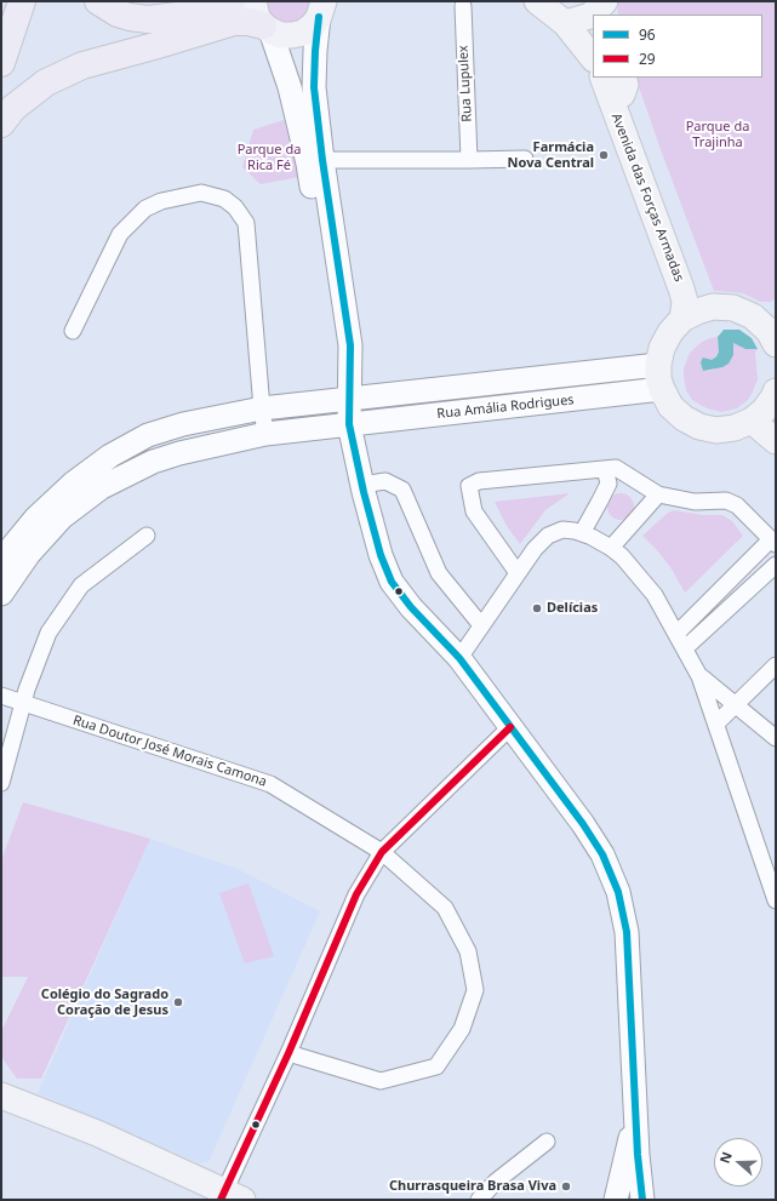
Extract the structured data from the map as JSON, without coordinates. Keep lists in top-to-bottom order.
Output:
{
  "streets": {
    "main road": ["Avenida das Forças Armadas"],
    "street": ["Rua Lupulex", "Rua Amália Rodrigues", "Rua Doutor José Morais Camona"]
  },
  "parks": ["Parque da Trajinha", "Parque da Rica Fé"],
  "places": [
    "Farmácia Nova Central",
    "Delícias",
    "Colégio do Sagrado Coração de Jesus",
    "Churrasqueira Brasa Viva"
  ],
  "lines": ["transit line 96", "transit line 29"],
  "legend": ["96", "29"],
  "north": "left"
}
